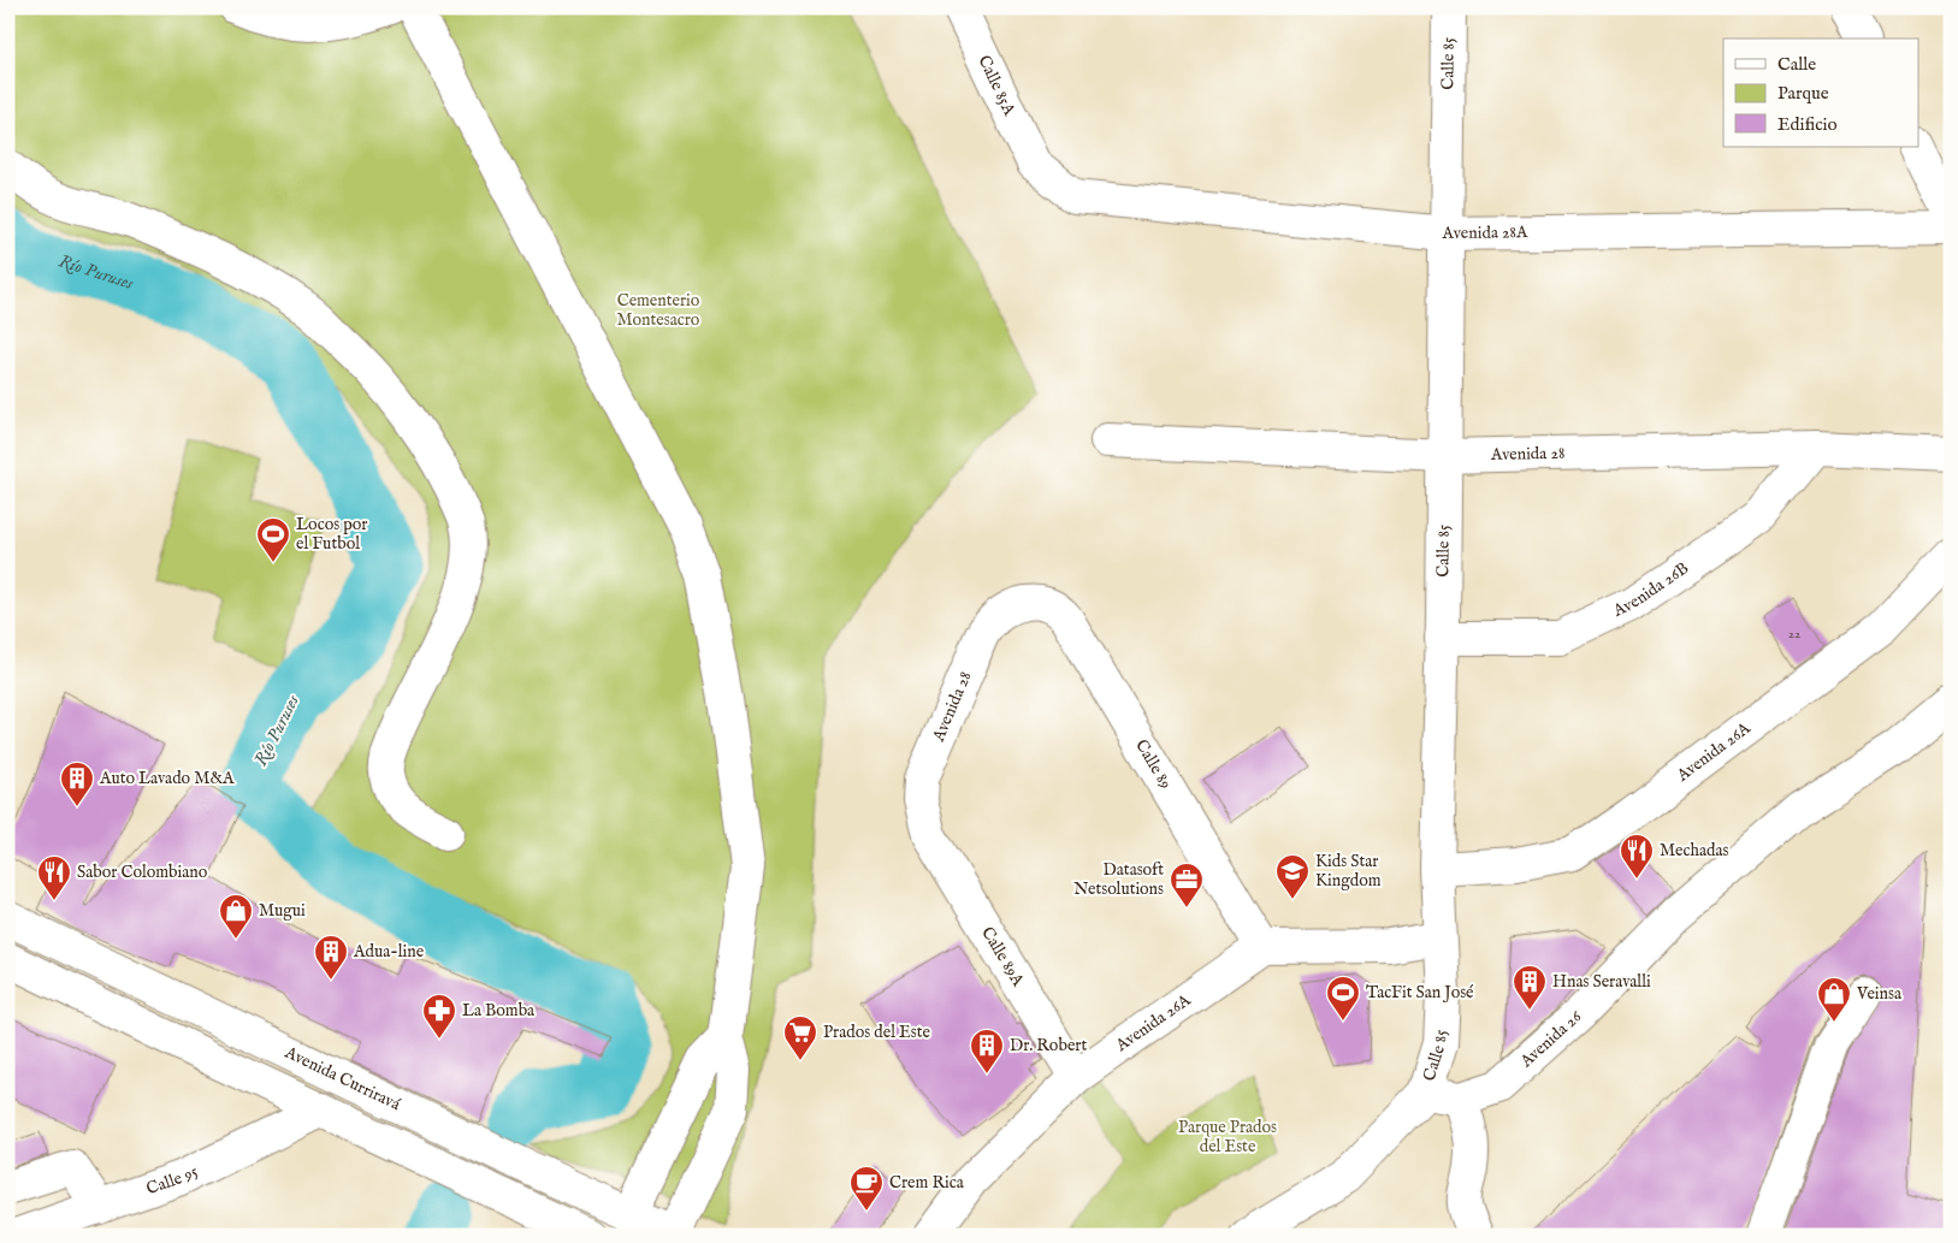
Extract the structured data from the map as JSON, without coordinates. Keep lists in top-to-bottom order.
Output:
{
  "streets": {
    "main road": [
      "Calle 85",
      "Calle 85A",
      "Avenida 28A",
      "Avenida 28",
      "Avenida 26B",
      "Avenida 26A",
      "Calle 89",
      "Calle 89A",
      "Avenida 26",
      "Avenida Curriravá",
      "Calle 95"
    ]
  },
  "crossings": [
    ["Calle 85", "Avenida 28A"],
    ["Calle 85", "Avenida 28"],
    ["Calle 85", "Avenida 26B"],
    ["Calle 85", "Avenida 26A"],
    ["Calle 85", "Avenida 26"],
    ["Calle 85A", "Avenida 28A"],
    ["Avenida 28", "Avenida 26B"],
    ["Avenida 28", "Calle 89"],
    ["Avenida 28", "Calle 89A"],
    ["Avenida 26A", "Calle 89"],
    ["Avenida 26A", "Calle 89A"]
  ],
  "water": ["Río Puruses"],
  "parks": ["Cementerio Montesacro", "Parque Prados del Este"],
  "places": {
    "sports": ["Locos por el Futbol", "TacFit San José"],
    "building": [
      "Auto Lavado M&A",
      "Adua-line",
      "Hnas Seravalli",
      "Dr. Robert"
    ],
    "restaurant": ["Mechadas", "Sabor Colombiano"],
    "school or university": ["Kids Star Kingdom"],
    "office": ["Datasoft Netsolutions"],
    "shop": ["Mugui", "Veinsa"],
    "pharmacy": ["La Bomba"],
    "supermarket": ["Prados del Este"],
    "cafe": ["Crem Rica"]
  },
  "house_numbers": ["22"],
  "legend": ["Calle", "Parque", "Edificio"]
}
